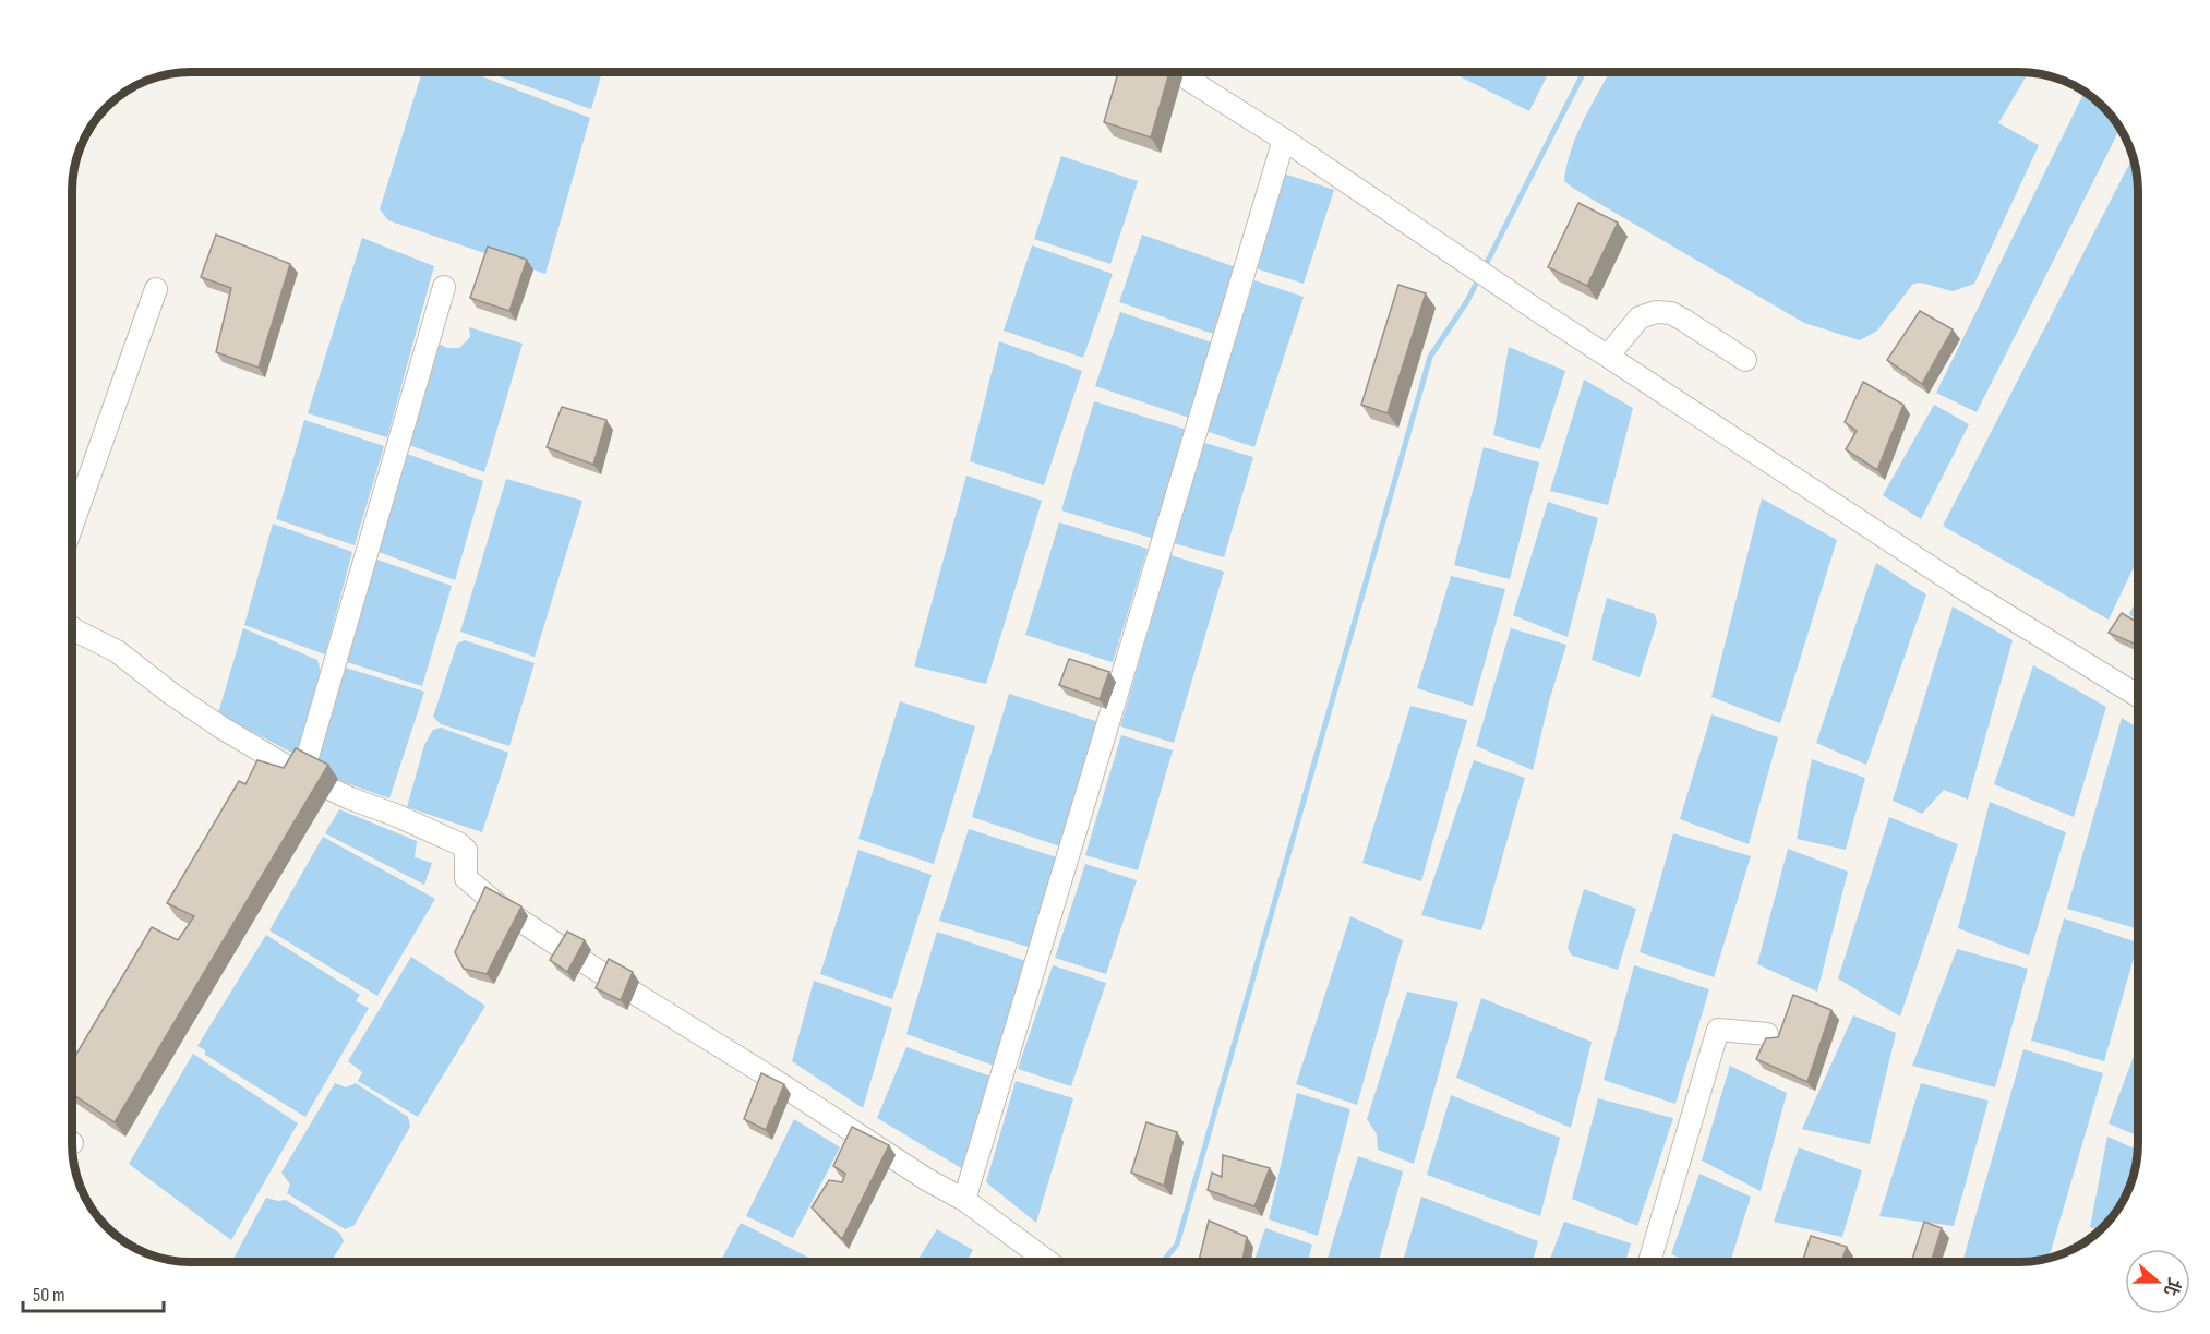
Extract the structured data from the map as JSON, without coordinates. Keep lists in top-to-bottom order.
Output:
{
  "scale_bar": "50 m",
  "north": "right"
}
